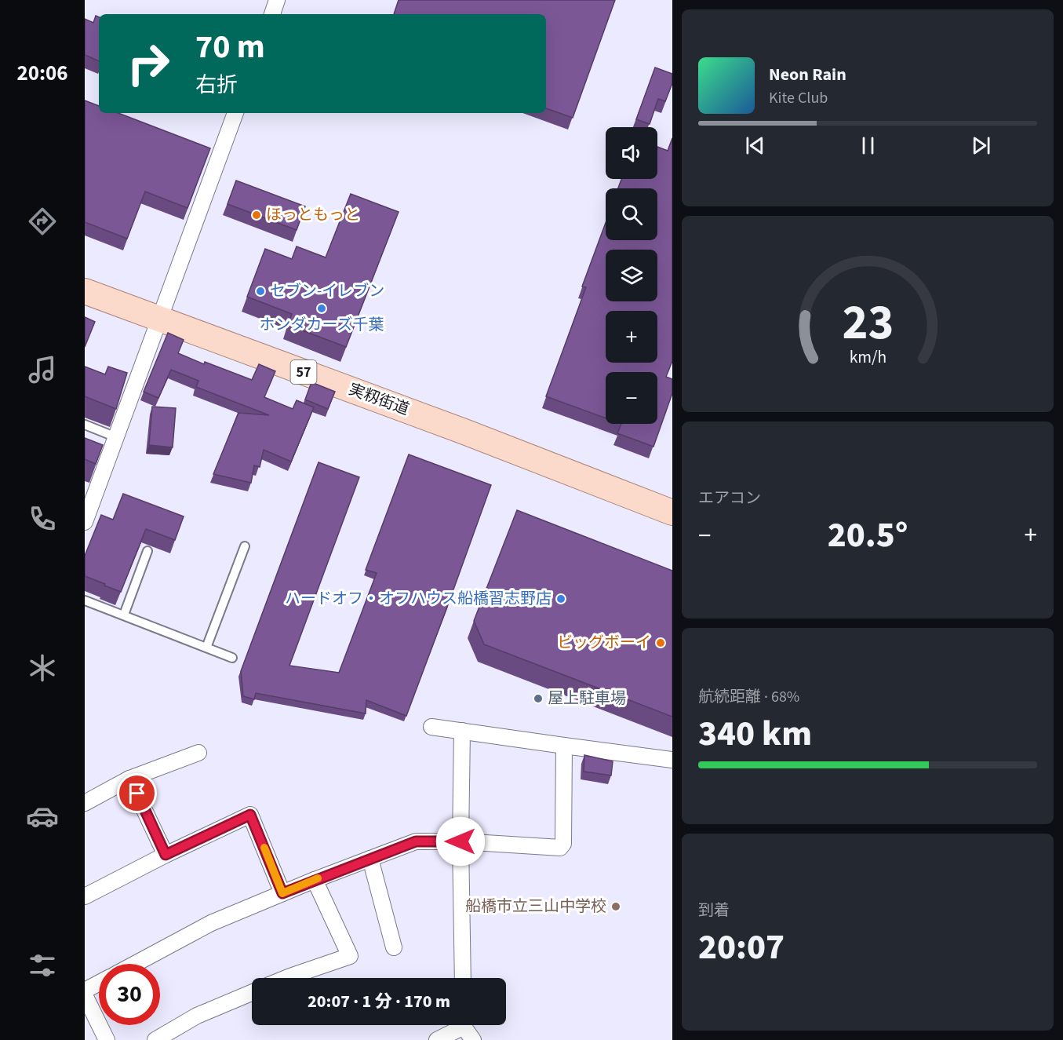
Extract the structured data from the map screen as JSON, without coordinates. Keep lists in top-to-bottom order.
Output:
{
  "streets": {
    "main road": ["57", "実籾街道"]
  },
  "places": [
    "ほっともっと",
    "セブン-イレブン",
    "ホンダカーズ千葉",
    "ハードオフ・オフハウス船橋習志野店",
    "ビッグボーイ",
    "屋上駐車場",
    "船橋市立三山中学校"
  ],
  "page": {
    "tabs": "20:06",
    "turn": ["70 m", "右折"],
    "song": ["Neon Rain", "Kite Club"],
    "map_buttons": ["+", "−"],
    "tile": [
      "エアコン",
      ["航続距離 · 68%", "340 km"],
      ["到着", "20:07"]
    ],
    "heat": ["−", "20.5°", "+"],
    "limit": "30",
    "trip": "20:07 · 1 分 · 170 m",
    "gauge": ["23", "km/h"]
  }
}
